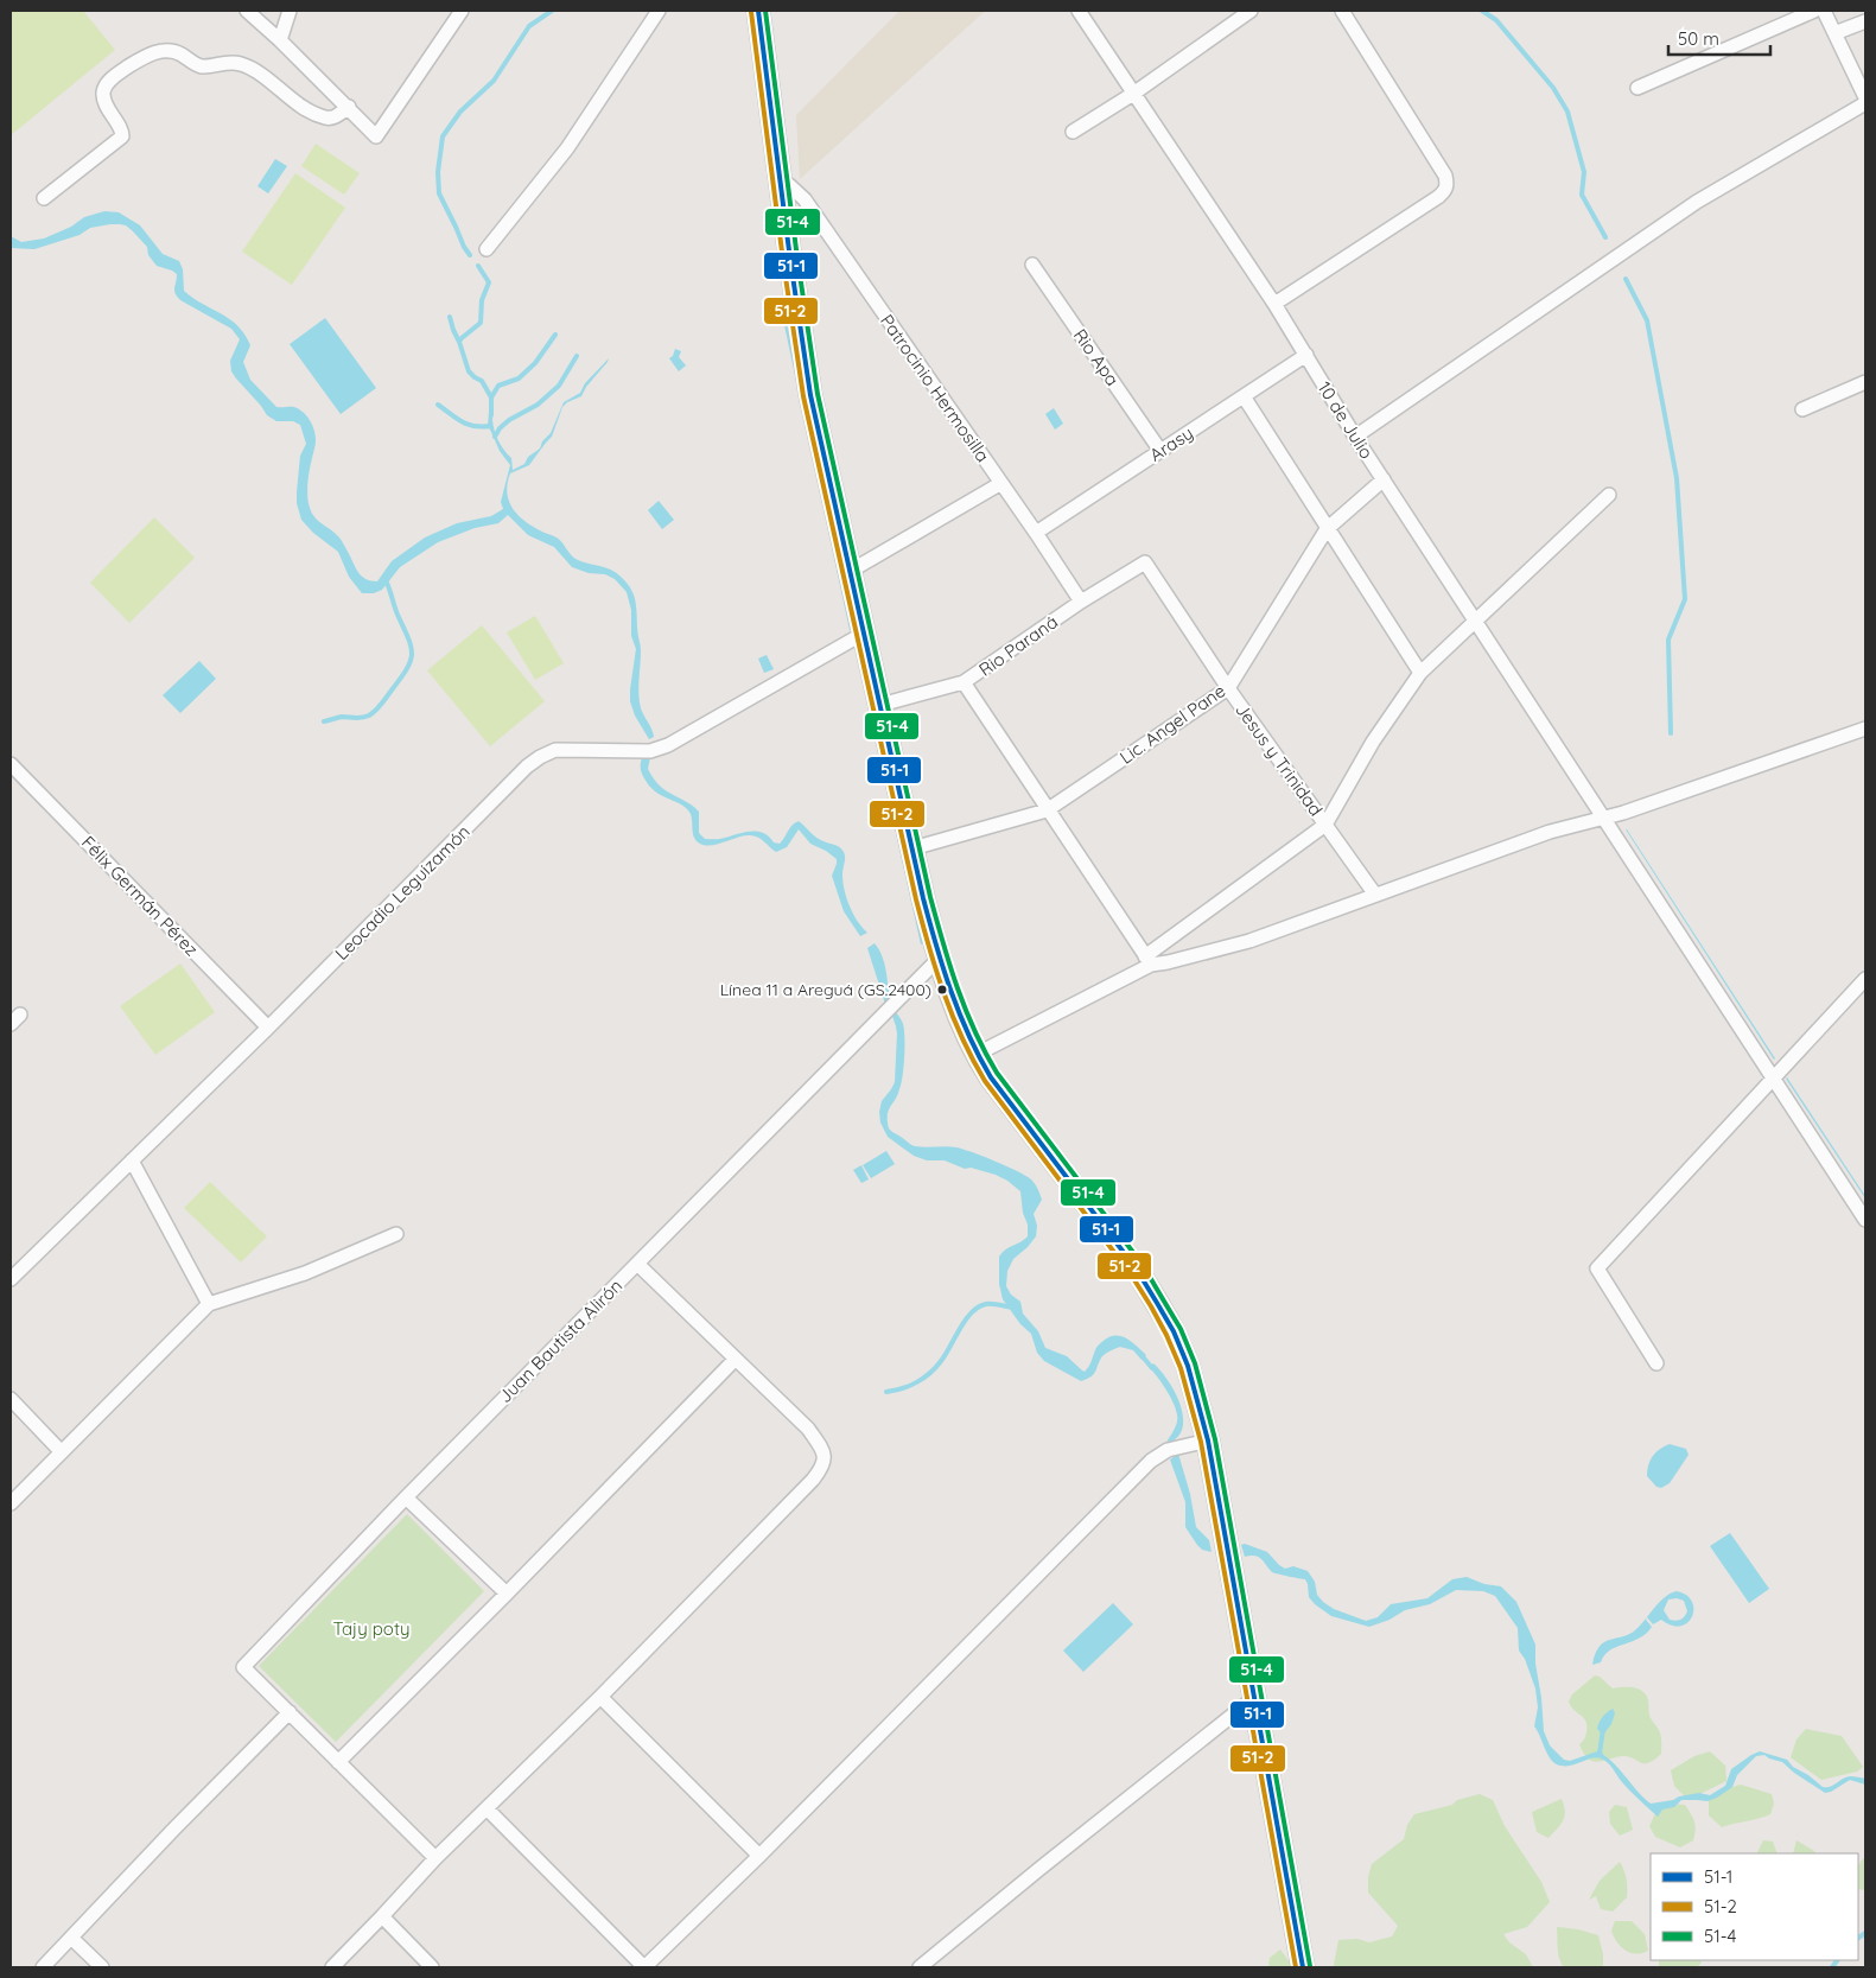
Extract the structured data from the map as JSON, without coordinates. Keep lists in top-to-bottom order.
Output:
{
  "streets": {
    "street": [
      "Rio Apa",
      "Patrocinio Hermosilla",
      "10 de Julio",
      "Arasy",
      "Rio Paraná",
      "Lic. Angel Pane",
      "Jesus y Trinidad",
      "Leocadio Leguizamón",
      "Félix Germán Pérez",
      "Juan Bautista Alirón"
    ]
  },
  "crossings": [
    ["Rio Apa", "Arasy"],
    ["Patrocinio Hermosilla", "Arasy"],
    ["Patrocinio Hermosilla", "Rio Paraná"],
    ["10 de Julio", "Arasy"],
    ["10 de Julio", "Lic. Angel Pane"],
    ["Rio Paraná", "Jesus y Trinidad"],
    ["Lic. Angel Pane", "Jesus y Trinidad"],
    ["Leocadio Leguizamón", "Félix Germán Pérez"]
  ],
  "parks": ["Tajy poty"],
  "places": ["Línea 11 a Areguá (GS.2400)"],
  "lines": ["transit line 51-1", "transit line 51-4", "transit line 51-2"],
  "legend": ["51-1", "51-2", "51-4"],
  "scale_bar": "50 m"
}
